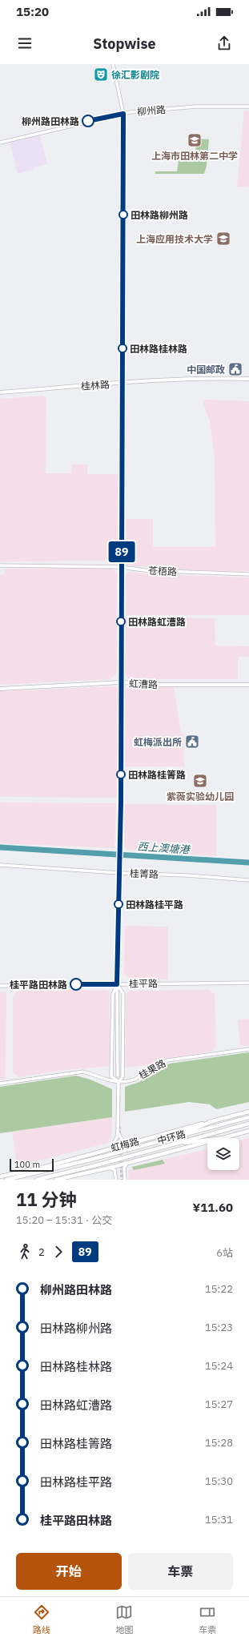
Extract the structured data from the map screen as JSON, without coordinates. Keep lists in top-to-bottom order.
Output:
{
  "streets": {
    "main road": [
      "桂林路",
      "虹漕路",
      "中环路",
      "虹梅路"
    ],
    "street": [
      "柳州路",
      "苍梧路",
      "桂箐路",
      "桂平路",
      "桂果路"
    ]
  },
  "water": ["西上澳塘港"],
  "places": {
    "theatre": ["徐汇影剧院"],
    "other": [
      "柳州路田林路",
      "田林路柳州路",
      "田林路桂林路",
      "田林路虹漕路",
      "田林路桂箐路",
      "田林路桂平路",
      "桂平路田林路"
    ],
    "school or university": ["上海市田林第二中学", "上海应用技术大学", "紫薇实验幼儿园"],
    "public building": ["中国邮政", "虹梅派出所"]
  },
  "lines": ["bus line 89"],
  "scale_bar": "100 m",
  "page": {
    "status": "15:20",
    "header": "Stopwise",
    "on_map": "89",
    "scale": "100 m",
    "heading": ["11 分钟", "15:20 – 15:31 · 公交", "¥11.60"],
    "legs": ["2", "89", "6站"],
    "list": [
      {
        "name": "柳州路田林路",
        "value": "15:22"
      },
      {
        "name": "田林路柳州路",
        "value": "15:23"
      },
      {
        "name": "田林路桂林路",
        "value": "15:24"
      },
      {
        "name": "田林路虹漕路",
        "value": "15:27"
      },
      {
        "name": "田林路桂箐路",
        "value": "15:28"
      },
      {
        "name": "田林路桂平路",
        "value": "15:30"
      },
      {
        "name": "桂平路田林路",
        "value": "15:31"
      }
    ],
    "buttons": ["开始", "车票"],
    "tabs": ["路线", "地图", "车票"]
  }
}
